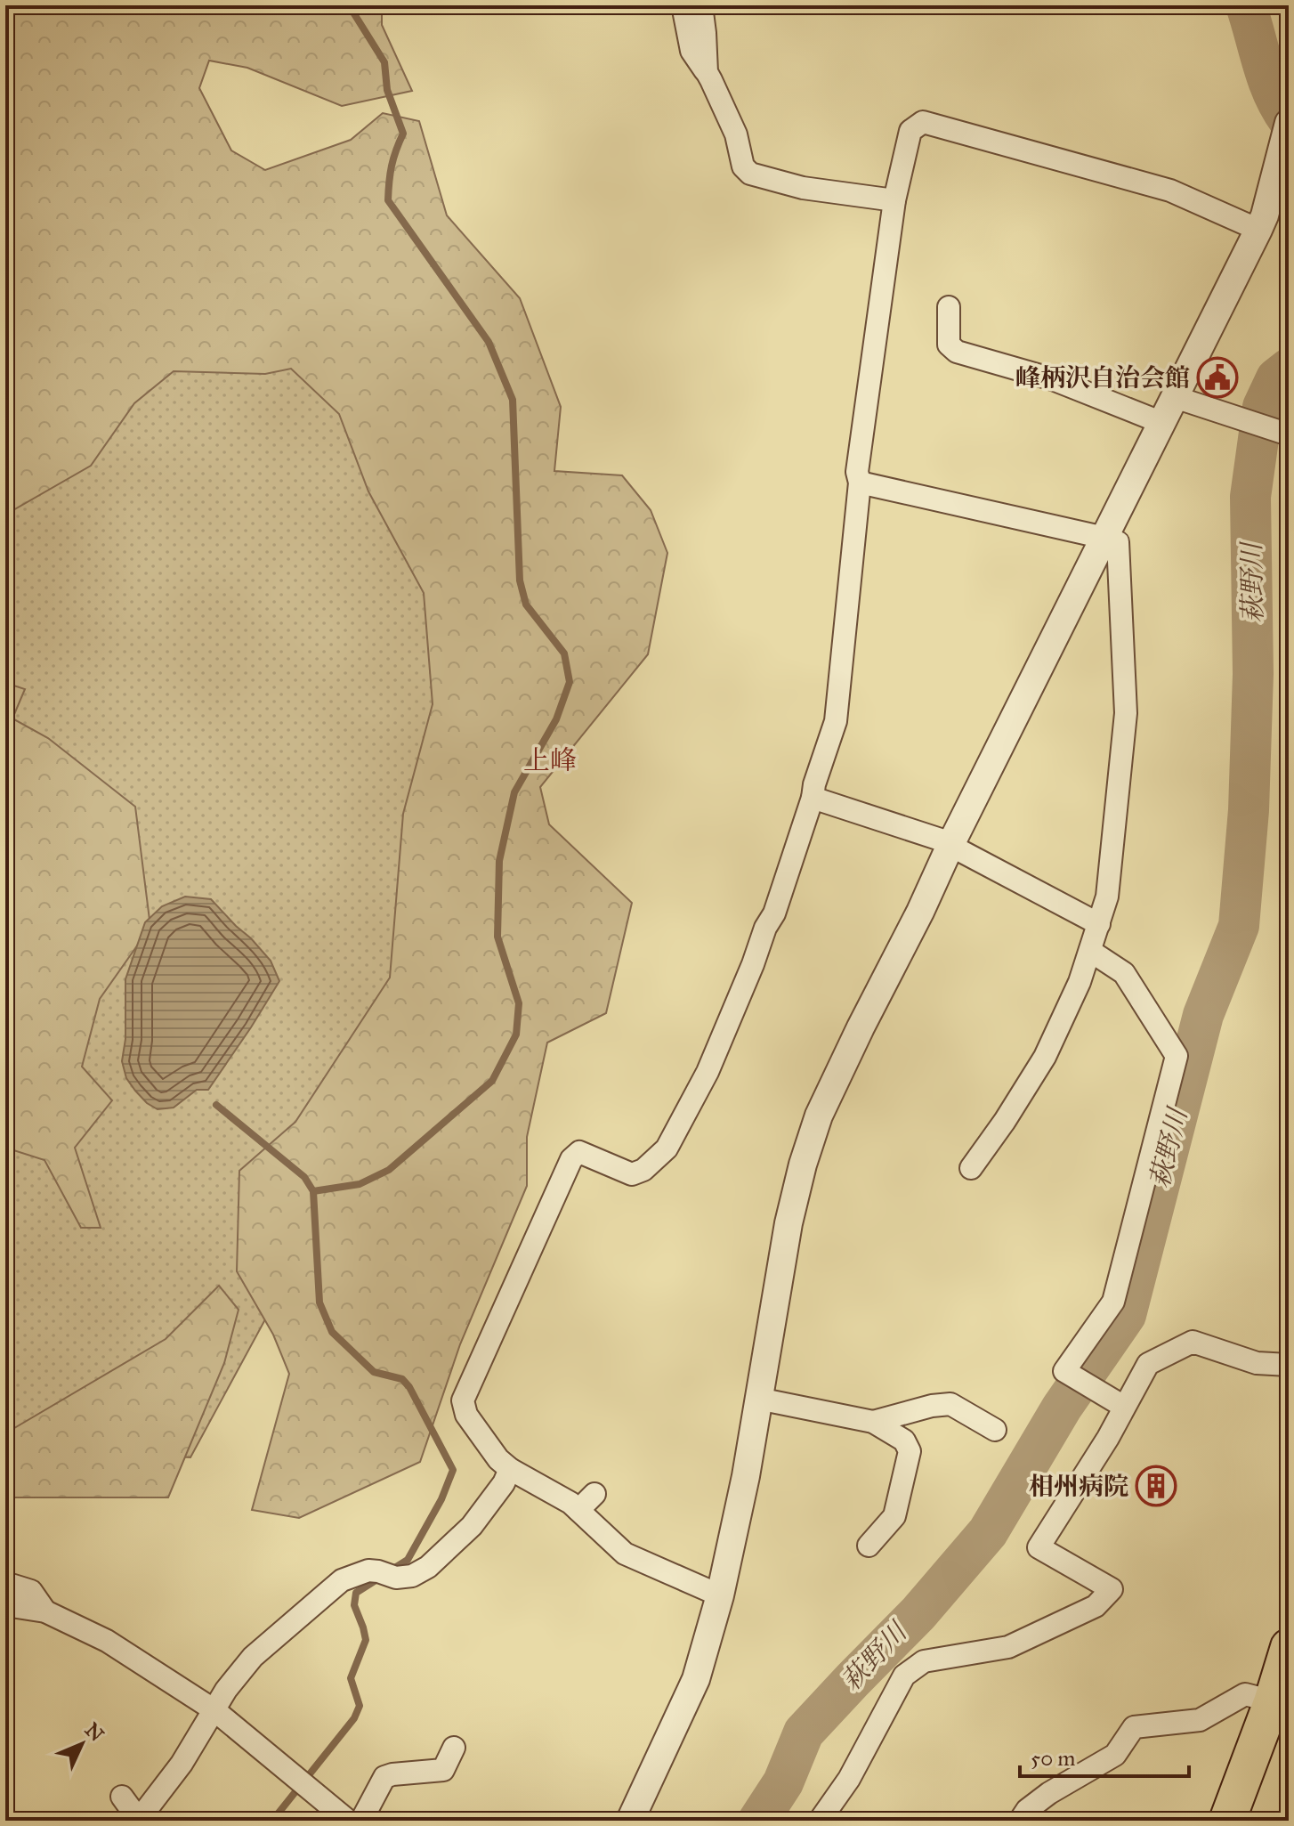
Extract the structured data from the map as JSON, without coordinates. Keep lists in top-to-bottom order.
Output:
{
  "districts": ["上峰"],
  "water": ["萩野川"],
  "places": {
    "public building": ["峰柄沢自治会館"],
    "building": ["相州病院"]
  },
  "scale_bar": "50 m",
  "north": "top right"
}
